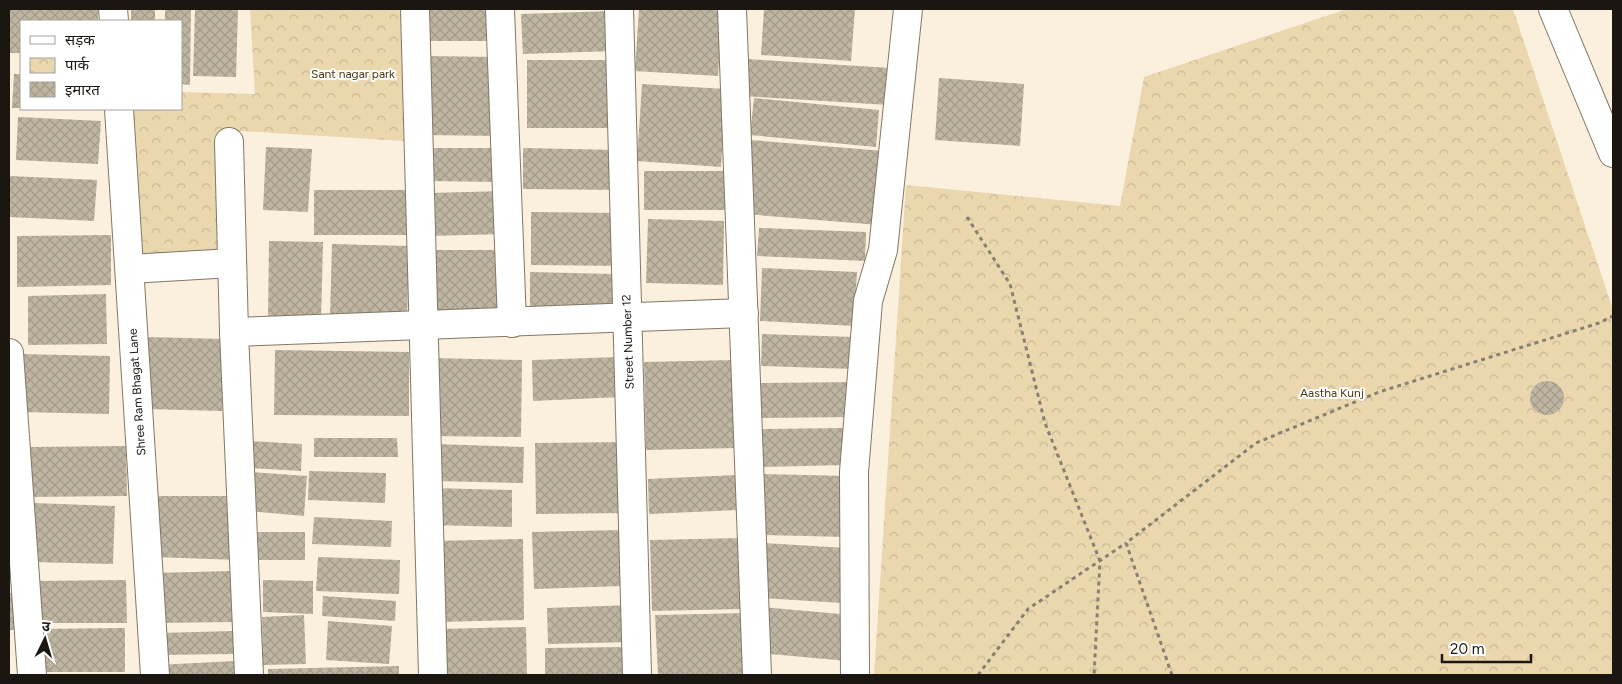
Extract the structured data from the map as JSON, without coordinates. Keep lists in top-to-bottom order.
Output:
{
  "streets": {
    "street": ["Street Number 12", "Shree Ram Bhagat Lane"]
  },
  "parks": ["Sant nagar park", "Aastha Kunj"],
  "legend": ["सड़क", "पार्क", "इमारत"],
  "scale_bar": "20 m",
  "north": "top"
}
